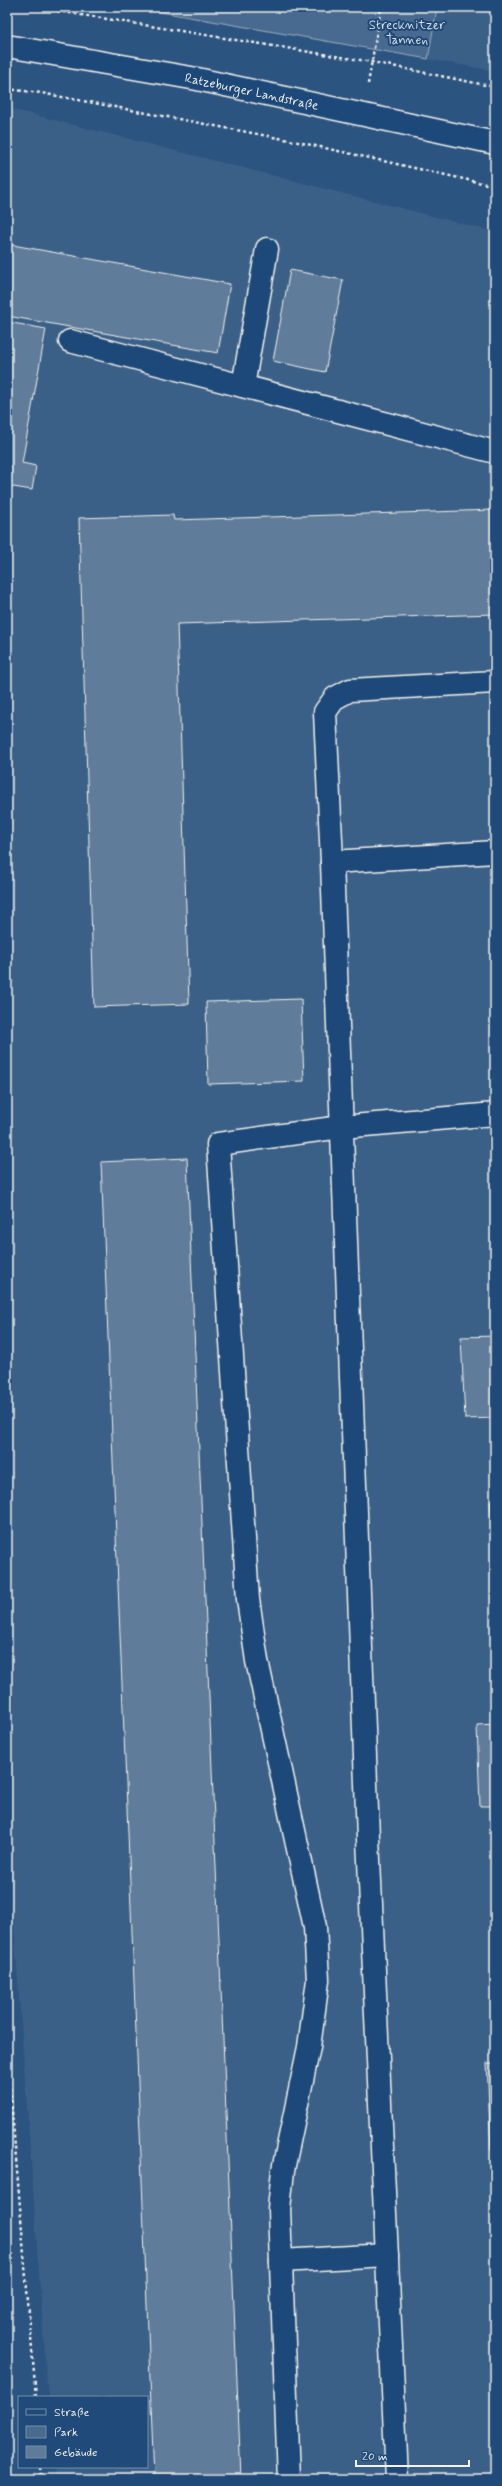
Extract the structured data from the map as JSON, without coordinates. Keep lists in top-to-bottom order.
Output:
{
  "streets": {
    "main road": ["Ratzeburger Landstraße"]
  },
  "parks": ["Strecknitzer Tannen"],
  "legend": ["Straße", "Park", "Gebäude"],
  "scale_bar": "20 m"
}
